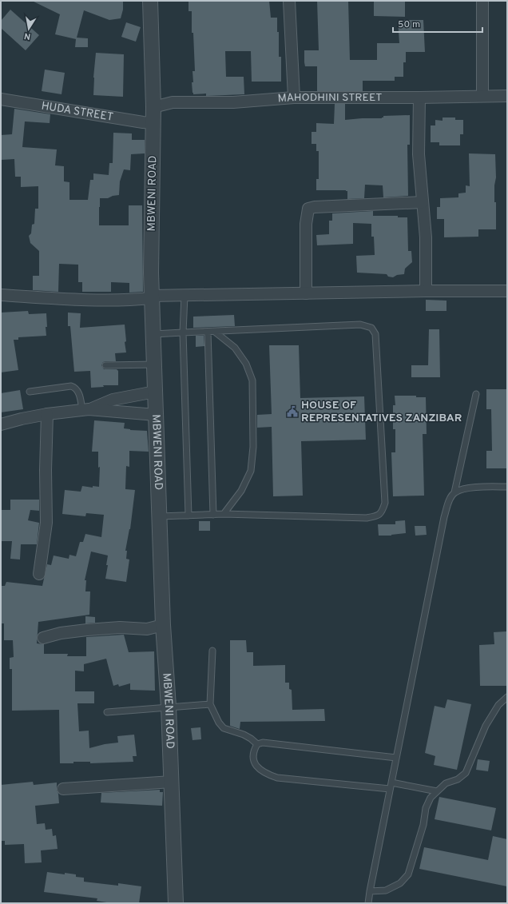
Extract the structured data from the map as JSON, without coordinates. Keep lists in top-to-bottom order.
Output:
{
  "streets": {
    "street": ["MAHODHINI STREET", "HUDA STREET", "MBWENI ROAD"]
  },
  "crossings": [
    ["MAHODHINI STREET", "MBWENI ROAD"],
    ["HUDA STREET", "MBWENI ROAD"]
  ],
  "places": {
    "public building": ["HOUSE OF REPRESENTATIVES ZANZIBAR"]
  },
  "scale_bar": "50 m",
  "north": "bottom"
}
